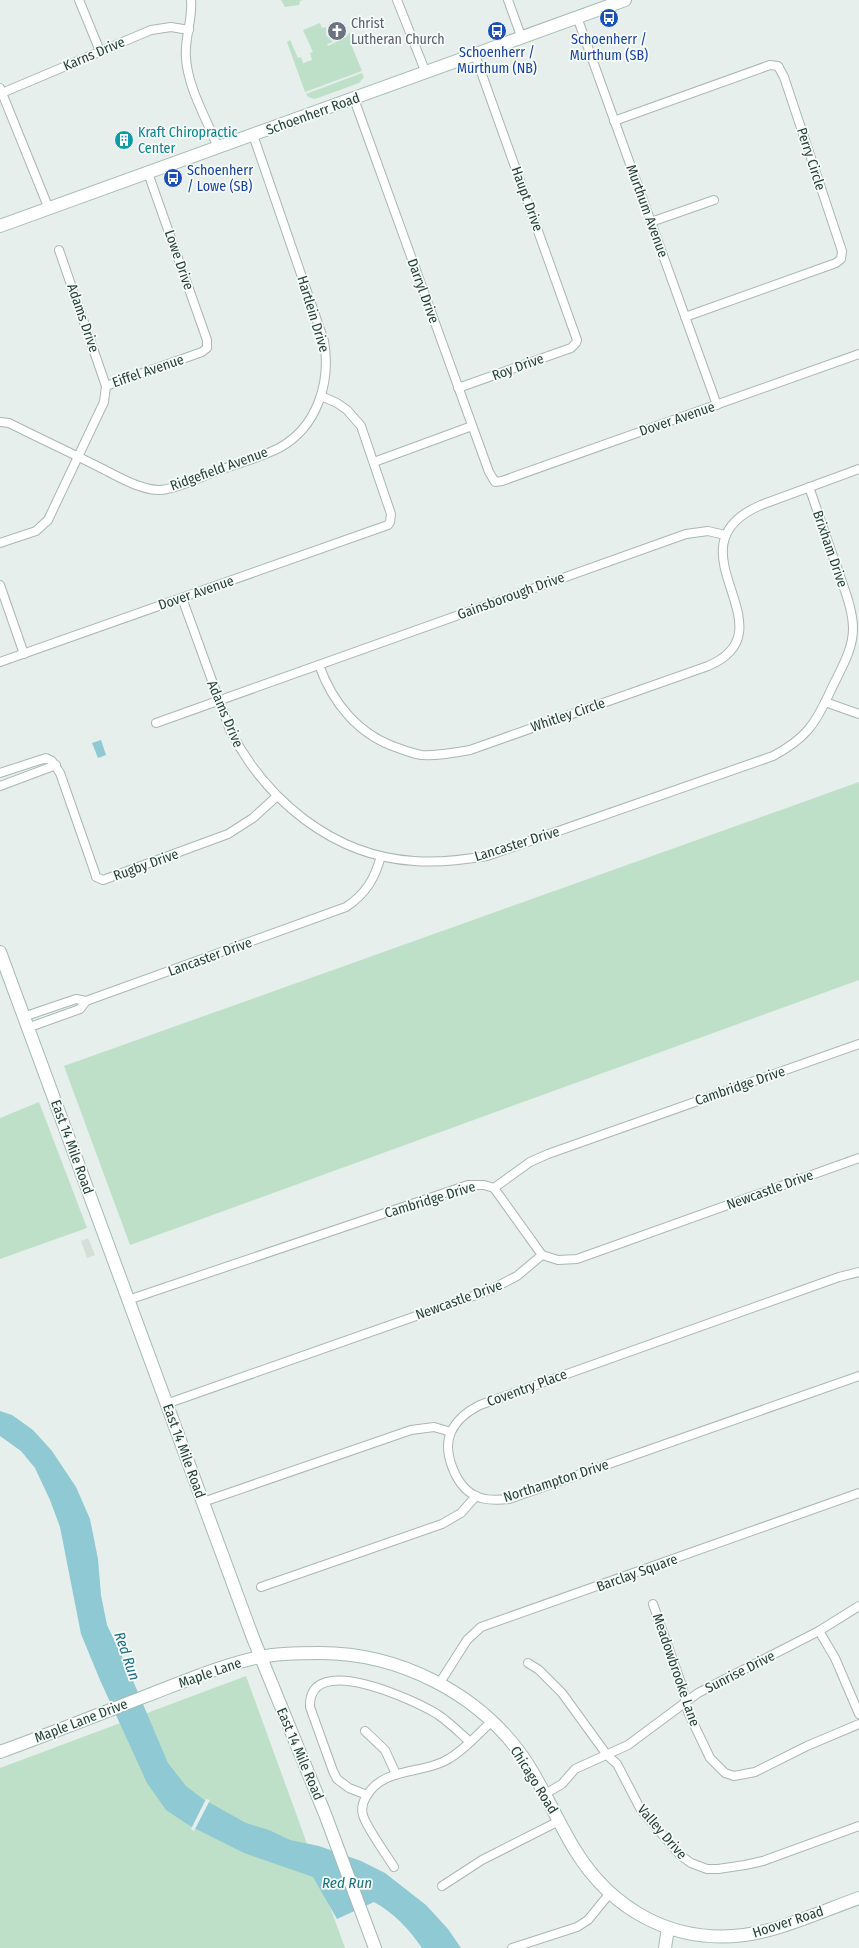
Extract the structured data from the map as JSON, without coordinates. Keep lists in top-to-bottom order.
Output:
{
  "streets": {
    "main road": [
      "Schoenherr Road",
      "East 14 Mile Road",
      "Maple Lane",
      "Maple Lane Drive",
      "Chicago Road",
      "Hoover Road"
    ],
    "street": [
      "Karns Drive",
      "Perry Circle",
      "Haupt Drive",
      "Murthum Avenue",
      "Lowe Drive",
      "Darryl Drive",
      "Hartlein Drive",
      "Adams Drive",
      "Roy Drive",
      "Eiffel Avenue",
      "Dover Avenue",
      "Ridgefield Avenue",
      "Brixham Drive",
      "Gainsborough Drive",
      "Whitley Circle",
      "Lancaster Drive",
      "Rugby Drive",
      "Cambridge Drive",
      "Newcastle Drive",
      "Coventry Place",
      "Northampton Drive",
      "Barclay Square",
      "Meadowbrooke Lane",
      "Sunrise Drive",
      "Valley Drive"
    ]
  },
  "crossings": [
    ["Schoenherr Road", "Haupt Drive"],
    ["Schoenherr Road", "Murthum Avenue"],
    ["Schoenherr Road", "Lowe Drive"],
    ["Schoenherr Road", "Darryl Drive"],
    ["Schoenherr Road", "Hartlein Drive"],
    ["Perry Circle", "Murthum Avenue"],
    ["Haupt Drive", "Roy Drive"],
    ["Murthum Avenue", "Dover Avenue"],
    ["Lowe Drive", "Eiffel Avenue"],
    ["Darryl Drive", "Roy Drive"],
    ["Darryl Drive", "Dover Avenue"],
    ["Hartlein Drive", "Ridgefield Avenue"],
    ["Adams Drive", "Eiffel Avenue"],
    ["Adams Drive", "Dover Avenue"],
    ["Adams Drive", "Gainsborough Drive"],
    ["Adams Drive", "Lancaster Drive"],
    ["Adams Drive", "Rugby Drive"],
    ["Eiffel Avenue", "Ridgefield Avenue"],
    ["Brixham Drive", "Lancaster Drive"],
    ["Gainsborough Drive", "Whitley Circle"],
    ["Lancaster Drive", "East 14 Mile Road"],
    ["Cambridge Drive", "East 14 Mile Road"],
    ["East 14 Mile Road", "Newcastle Drive"],
    ["East 14 Mile Road", "Maple Lane"],
    ["East 14 Mile Road", "Chicago Road"],
    ["Barclay Square", "Chicago Road"],
    ["Meadowbrooke Lane", "Sunrise Drive"],
    ["Sunrise Drive", "Chicago Road"],
    ["Sunrise Drive", "Valley Drive"],
    ["Maple Lane", "Maple Lane Drive"],
    ["Maple Lane", "Chicago Road"],
    ["Chicago Road", "Hoover Road"]
  ],
  "water": ["Red Run"],
  "places": {
    "bus stop": ["Schoenherr / Murthum (SB)", "Schoenherr / Murthum (NB)", "Schoenherr / Lowe (SB)"],
    "church": ["Christ Lutheran Church"],
    "building": ["Kraft Chiropractic Center"]
  }
}
